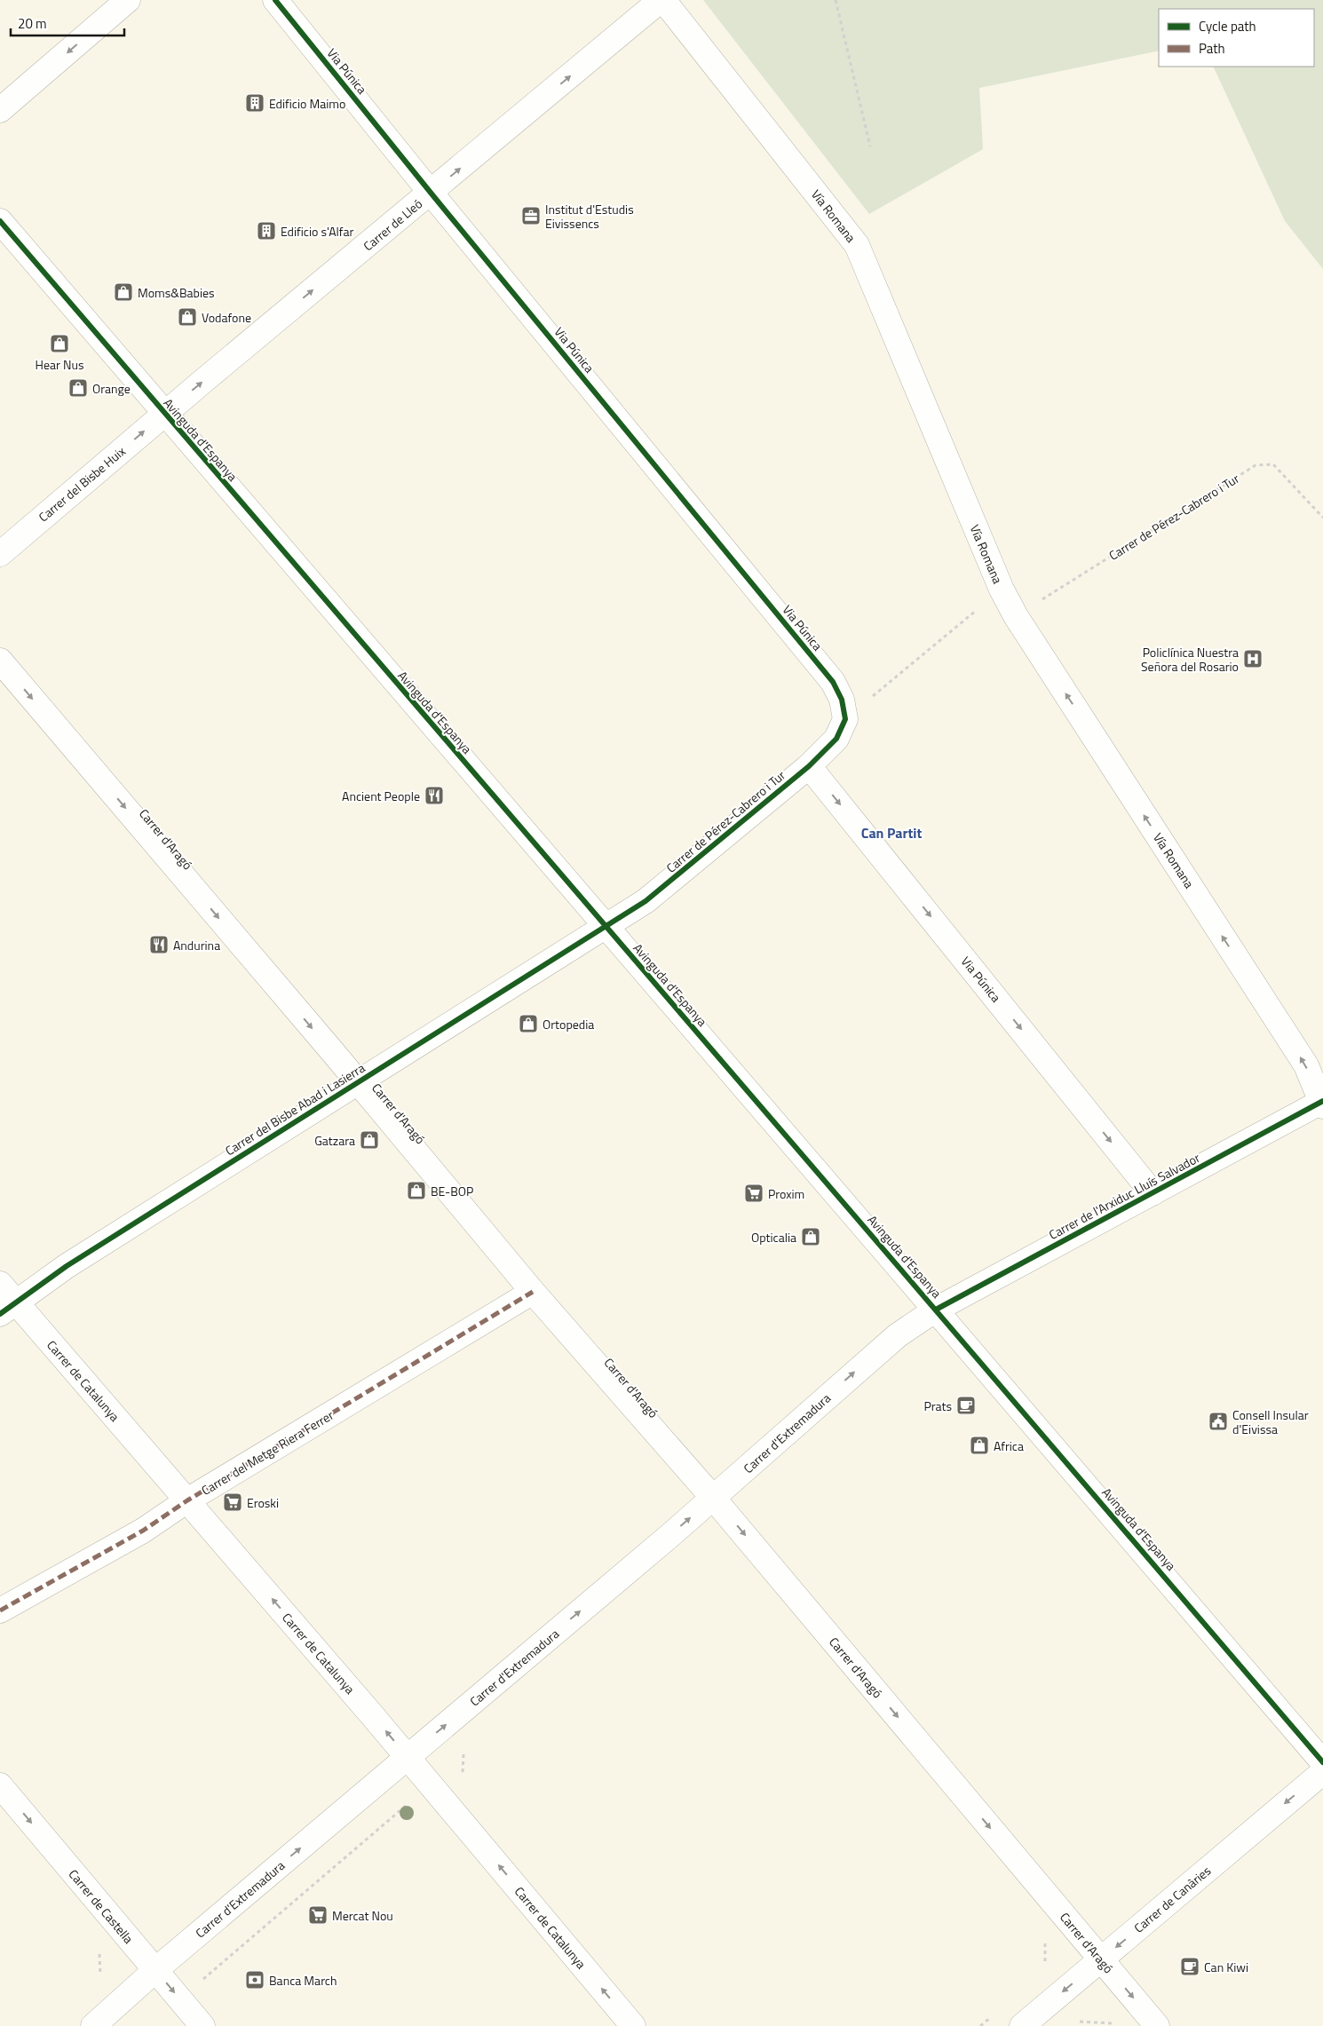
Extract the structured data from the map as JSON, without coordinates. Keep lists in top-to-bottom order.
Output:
{
  "streets": {
    "street": [
      "Via Púnica",
      "Vía Romana",
      "Carrer de Lleó",
      "Avinguda d'Espanya",
      "Carrer del Bisbe Huix",
      "Carrer de Pérez-Cabrero i Tur",
      "Carrer d'Aragó",
      "Carrer del Bisbe Abad i Lasierra",
      "Carrer de l'Arxiduc Lluís Salvador",
      "Carrer de Catalunya",
      "Carrer d'Extremadura",
      "Carrer del Metge Riera Ferrer",
      "Carrer de Canàries",
      "Carrer de Castella"
    ]
  },
  "crossings": [
    ["Via Púnica", "Carrer de Lleó"],
    ["Via Púnica", "Carrer de Pérez-Cabrero i Tur"],
    ["Via Púnica", "Carrer de l'Arxiduc Lluís Salvador"],
    ["Vía Romana", "Carrer de Lleó"],
    ["Vía Romana", "Carrer de Pérez-Cabrero i Tur"],
    ["Vía Romana", "Carrer de l'Arxiduc Lluís Salvador"],
    ["Carrer de Lleó", "Avinguda d'Espanya"],
    ["Carrer de Lleó", "Carrer del Bisbe Huix"],
    ["Avinguda d'Espanya", "Carrer del Bisbe Huix"],
    ["Avinguda d'Espanya", "Carrer de Pérez-Cabrero i Tur"],
    ["Avinguda d'Espanya", "Carrer del Bisbe Abad i Lasierra"],
    ["Avinguda d'Espanya", "Carrer de l'Arxiduc Lluís Salvador"],
    ["Avinguda d'Espanya", "Carrer d'Extremadura"],
    ["Carrer de Pérez-Cabrero i Tur", "Carrer del Bisbe Abad i Lasierra"],
    ["Carrer d'Aragó", "Carrer del Bisbe Abad i Lasierra"],
    ["Carrer d'Aragó", "Carrer d'Extremadura"],
    ["Carrer d'Aragó", "Carrer del Metge Riera Ferrer"],
    ["Carrer d'Aragó", "Carrer de Canàries"],
    ["Carrer del Bisbe Abad i Lasierra", "Carrer de Catalunya"],
    ["Carrer de l'Arxiduc Lluís Salvador", "Carrer d'Extremadura"],
    ["Carrer de Catalunya", "Carrer d'Extremadura"],
    ["Carrer de Catalunya", "Carrer del Metge Riera Ferrer"],
    ["Carrer d'Extremadura", "Carrer de Castella"]
  ],
  "one_way": [
    "Via Púnica",
    "Vía Romana",
    "Carrer de Lleó",
    "Carrer del Bisbe Huix",
    "Carrer d'Aragó",
    "Carrer de Catalunya",
    "Carrer d'Extremadura",
    "Carrer de Canàries",
    "Carrer de Castella"
  ],
  "districts": ["Can Partit"],
  "places": {
    "building": ["Edificio Maimo", "Edificio s'Alfar"],
    "office": ["Institut d'Estudis Eivissencs"],
    "shop": [
      "Moms&Babies",
      "Vodafone",
      "Hear Nus",
      "Orange",
      "Ortopedia",
      "Gatzara",
      "BE-BOP",
      "Opticalia",
      "Africa"
    ],
    "hospital": ["Policlínica Nuestra Señora del Rosario"],
    "restaurant": ["Ancient People", "Andurina"],
    "supermarket": ["Proxim", "Eroski", "Mercat Nou"],
    "cafe": ["Prats", "Can Kiwi"],
    "public building": ["Consell Insular d'Eivissa"],
    "bank": ["Banca March"]
  },
  "legend": ["Cycle path", "Path"],
  "scale_bar": "20 m"
}
